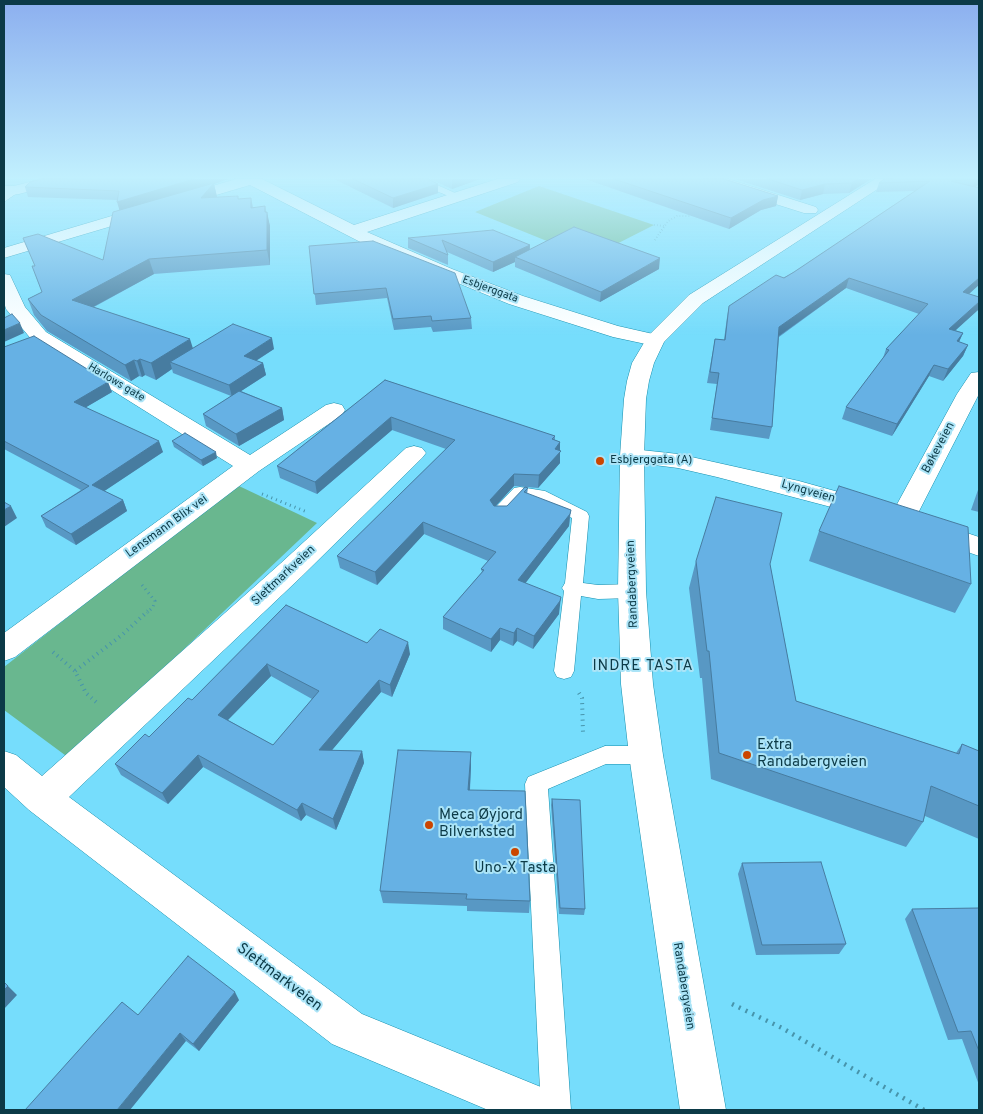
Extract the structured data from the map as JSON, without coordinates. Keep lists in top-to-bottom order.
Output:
{
  "streets": {
    "street": [
      "Esbjerggata",
      "Harlows gate",
      "Bøkeveien",
      "Lyngveien",
      "Lensmann Blix vei",
      "Slettmarkveien",
      "Randabergveien"
    ]
  },
  "crossings": [
    ["Esbjerggata", "Randabergveien"],
    ["Harlows gate", "Lensmann Blix vei"],
    ["Bøkeveien", "Lyngveien"],
    ["Lyngveien", "Randabergveien"]
  ],
  "districts": ["INDRE TASTA"],
  "places": [
    "Esbjerggata (A)",
    "Extra Randabergveien",
    "Meca Øyjord Bilverksted",
    "Uno-X Tasta"
  ]
}
